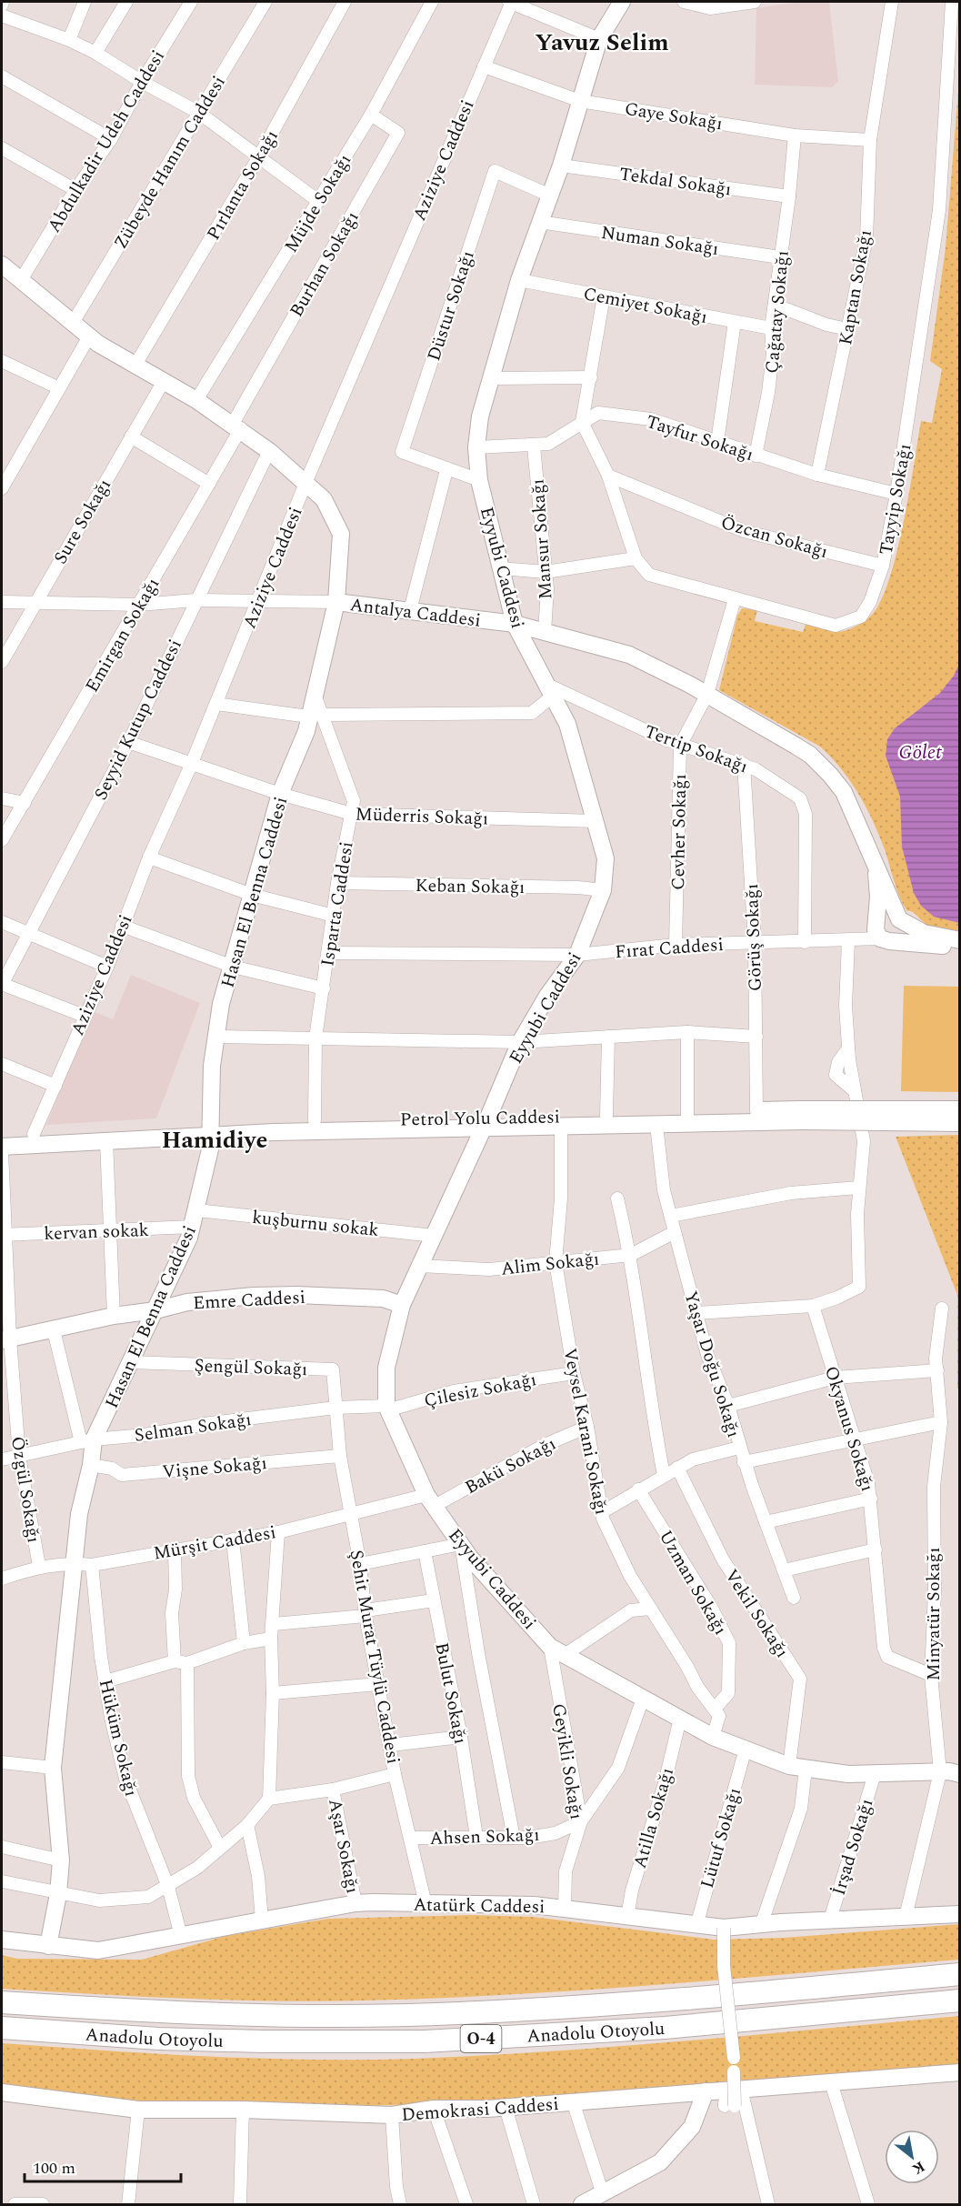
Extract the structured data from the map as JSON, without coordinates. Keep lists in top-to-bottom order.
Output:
{
  "streets": {
    "highway": ["Anadolu Otoyolu", "O-4"],
    "street": [
      "Gaye Sokağı",
      "Abdulkadir Udeh Caddesi",
      "Aziziye Caddesi",
      "Zübeyde Hanım Caddesi",
      "Tekdal Sokağı",
      "Pırlanta Sokağı",
      "Müjde Sokağı",
      "Numan Sokağı",
      "Burhan Sokağı",
      "Kaptan Sokağı",
      "Cemiyet Sokağı",
      "Düstur Sokağı",
      "Çağatay Sokağı",
      "Tayfur Sokağı",
      "Tayyip Sokağı",
      "Sure Sokağı",
      "Özcan Sokağı",
      "Mansur Sokağı",
      "Eyyubi Caddesi",
      "Antalya Caddesi",
      "Emirgan Sokağı",
      "Seyyid Kutup Caddesi",
      "Tertip Sokağı",
      "Müderris Sokağı",
      "Cevher Sokağı",
      "Keban Sokağı",
      "Hasan El Benna Caddesi",
      "Isparta Caddesi",
      "Görüş Sokağı",
      "Fırat Caddesi",
      "Petrol Yolu Caddesi",
      "kuşburnu sokak",
      "kervan sokak",
      "Alim Sokağı",
      "Emre Caddesi",
      "Yaşar Doğu Sokağı",
      "Şengül Sokağı",
      "Çilesiz Sokağı",
      "Selman Sokağı",
      "Okyanus Sokağı",
      "Veysel Karani Sokağı",
      "Bakü Sokağı",
      "Vişne Sokağı",
      "Özgül Sokağı",
      "Mürşit Caddesi",
      "Uzman Sokağı",
      "Vekil Sokağı",
      "Minyatür Sokağı",
      "Şehit Murat Tüylü Caddesi",
      "Bulut Sokağı",
      "Hüküm Sokağı",
      "Geyikli Sokağı",
      "Atilla Sokağı",
      "Ahsen Sokağı",
      "Lütuf Sokağı",
      "Aşar Sokağı",
      "İrşad Sokağı",
      "Atatürk Caddesi",
      "Demokrasi Caddesi"
    ]
  },
  "crossings": [
    ["Gaye Sokağı", "Aziziye Caddesi"],
    ["Gaye Sokağı", "Kaptan Sokağı"],
    ["Gaye Sokağı", "Çağatay Sokağı"],
    ["Gaye Sokağı", "Eyyubi Caddesi"],
    ["Abdulkadir Udeh Caddesi", "Antalya Caddesi"],
    ["Aziziye Caddesi", "Antalya Caddesi"],
    ["Aziziye Caddesi", "Müderris Sokağı"],
    ["Aziziye Caddesi", "Petrol Yolu Caddesi"],
    ["Zübeyde Hanım Caddesi", "Antalya Caddesi"],
    ["Tekdal Sokağı", "Çağatay Sokağı"],
    ["Tekdal Sokağı", "Eyyubi Caddesi"],
    ["Pırlanta Sokağı", "Antalya Caddesi"],
    ["Müjde Sokağı", "Burhan Sokağı"],
    ["Müjde Sokağı", "Antalya Caddesi"],
    ["Numan Sokağı", "Çağatay Sokağı"],
    ["Numan Sokağı", "Eyyubi Caddesi"],
    ["Burhan Sokağı", "Antalya Caddesi"],
    ["Burhan Sokağı", "Emirgan Sokağı"],
    ["Kaptan Sokağı", "Tayfur Sokağı"],
    ["Cemiyet Sokağı", "Çağatay Sokağı"],
    ["Cemiyet Sokağı", "Eyyubi Caddesi"],
    ["Düstur Sokağı", "Eyyubi Caddesi"],
    ["Çağatay Sokağı", "Tayfur Sokağı"],
    ["Tayfur Sokağı", "Tayyip Sokağı"],
    ["Tayfur Sokağı", "Mansur Sokağı"],
    ["Tayfur Sokağı", "Eyyubi Caddesi"],
    ["Tayyip Sokağı", "Özcan Sokağı"],
    ["Tayyip Sokağı", "Cevher Sokağı"],
    ["Sure Sokağı", "Antalya Caddesi"],
    ["Mansur Sokağı", "Antalya Caddesi"],
    ["Eyyubi Caddesi", "Antalya Caddesi"],
    ["Eyyubi Caddesi", "Tertip Sokağı"],
    ["Eyyubi Caddesi", "Müderris Sokağı"],
    ["Eyyubi Caddesi", "Keban Sokağı"],
    ["Eyyubi Caddesi", "Fırat Caddesi"],
    ["Eyyubi Caddesi", "Petrol Yolu Caddesi"],
    ["Eyyubi Caddesi", "kuşburnu sokak"],
    ["Eyyubi Caddesi", "Alim Sokağı"],
    ["Eyyubi Caddesi", "Emre Caddesi"],
    ["Eyyubi Caddesi", "Çilesiz Sokağı"],
    ["Eyyubi Caddesi", "Selman Sokağı"],
    ["Eyyubi Caddesi", "Bakü Sokağı"],
    ["Eyyubi Caddesi", "Mürşit Caddesi"],
    ["Eyyubi Caddesi", "Vekil Sokağı"],
    ["Eyyubi Caddesi", "Minyatür Sokağı"],
    ["Eyyubi Caddesi", "Geyikli Sokağı"],
    ["Eyyubi Caddesi", "Atilla Sokağı"],
    ["Eyyubi Caddesi", "Lütuf Sokağı"],
    ["Eyyubi Caddesi", "İrşad Sokağı"],
    ["Antalya Caddesi", "Emirgan Sokağı"],
    ["Antalya Caddesi", "Seyyid Kutup Caddesi"],
    ["Antalya Caddesi", "Cevher Sokağı"],
    ["Antalya Caddesi", "Hasan El Benna Caddesi"],
    ["Seyyid Kutup Caddesi", "Müderris Sokağı"],
    ["Tertip Sokağı", "Cevher Sokağı"],
    ["Tertip Sokağı", "Görüş Sokağı"],
    ["Tertip Sokağı", "Fırat Caddesi"],
    ["Müderris Sokağı", "Hasan El Benna Caddesi"],
    ["Müderris Sokağı", "Isparta Caddesi"],
    ["Cevher Sokağı", "Fırat Caddesi"],
    ["Keban Sokağı", "Isparta Caddesi"],
    ["Hasan El Benna Caddesi", "Isparta Caddesi"],
    ["Hasan El Benna Caddesi", "Petrol Yolu Caddesi"],
    ["Hasan El Benna Caddesi", "kuşburnu sokak"],
    ["Hasan El Benna Caddesi", "kervan sokak"],
    ["Hasan El Benna Caddesi", "Emre Caddesi"],
    ["Hasan El Benna Caddesi", "Şengül Sokağı"],
    ["Hasan El Benna Caddesi", "Selman Sokağı"],
    ["Hasan El Benna Caddesi", "Vişne Sokağı"],
    ["Hasan El Benna Caddesi", "Mürşit Caddesi"],
    ["Hasan El Benna Caddesi", "Atatürk Caddesi"],
    ["Isparta Caddesi", "Fırat Caddesi"],
    ["Isparta Caddesi", "Petrol Yolu Caddesi"],
    ["Görüş Sokağı", "Fırat Caddesi"],
    ["Görüş Sokağı", "Petrol Yolu Caddesi"],
    ["Petrol Yolu Caddesi", "Yaşar Doğu Sokağı"],
    ["Petrol Yolu Caddesi", "Veysel Karani Sokağı"],
    ["kervan sokak", "Özgül Sokağı"],
    ["Alim Sokağı", "Yaşar Doğu Sokağı"],
    ["Alim Sokağı", "Veysel Karani Sokağı"],
    ["Emre Caddesi", "Özgül Sokağı"],
    ["Şengül Sokağı", "Selman Sokağı"],
    ["Şengül Sokağı", "Şehit Murat Tüylü Caddesi"],
    ["Çilesiz Sokağı", "Selman Sokağı"],
    ["Çilesiz Sokağı", "Veysel Karani Sokağı"],
    ["Selman Sokağı", "Özgül Sokağı"],
    ["Selman Sokağı", "Şehit Murat Tüylü Caddesi"],
    ["Okyanus Sokağı", "Minyatür Sokağı"],
    ["Veysel Karani Sokağı", "Bakü Sokağı"],
    ["Veysel Karani Sokağı", "Uzman Sokağı"],
    ["Bakü Sokağı", "Mürşit Caddesi"],
    ["Vişne Sokağı", "Şehit Murat Tüylü Caddesi"],
    ["Özgül Sokağı", "Mürşit Caddesi"],
    ["Mürşit Caddesi", "Şehit Murat Tüylü Caddesi"],
    ["Mürşit Caddesi", "Hüküm Sokağı"],
    ["Minyatür Sokağı", "Atatürk Caddesi"],
    ["Şehit Murat Tüylü Caddesi", "Ahsen Sokağı"],
    ["Şehit Murat Tüylü Caddesi", "Atatürk Caddesi"],
    ["Bulut Sokağı", "Ahsen Sokağı"],
    ["Hüküm Sokağı", "Atatürk Caddesi"],
    ["Geyikli Sokağı", "Ahsen Sokağı"],
    ["Geyikli Sokağı", "Atatürk Caddesi"],
    ["Atilla Sokağı", "Atatürk Caddesi"],
    ["Lütuf Sokağı", "Atatürk Caddesi"],
    ["Aşar Sokağı", "Atatürk Caddesi"],
    ["İrşad Sokağı", "Atatürk Caddesi"]
  ],
  "districts": ["Yavuz Selim", "Hamidiye"],
  "water": ["Gölet"],
  "scale_bar": "100 m",
  "north": "bottom right"
}
